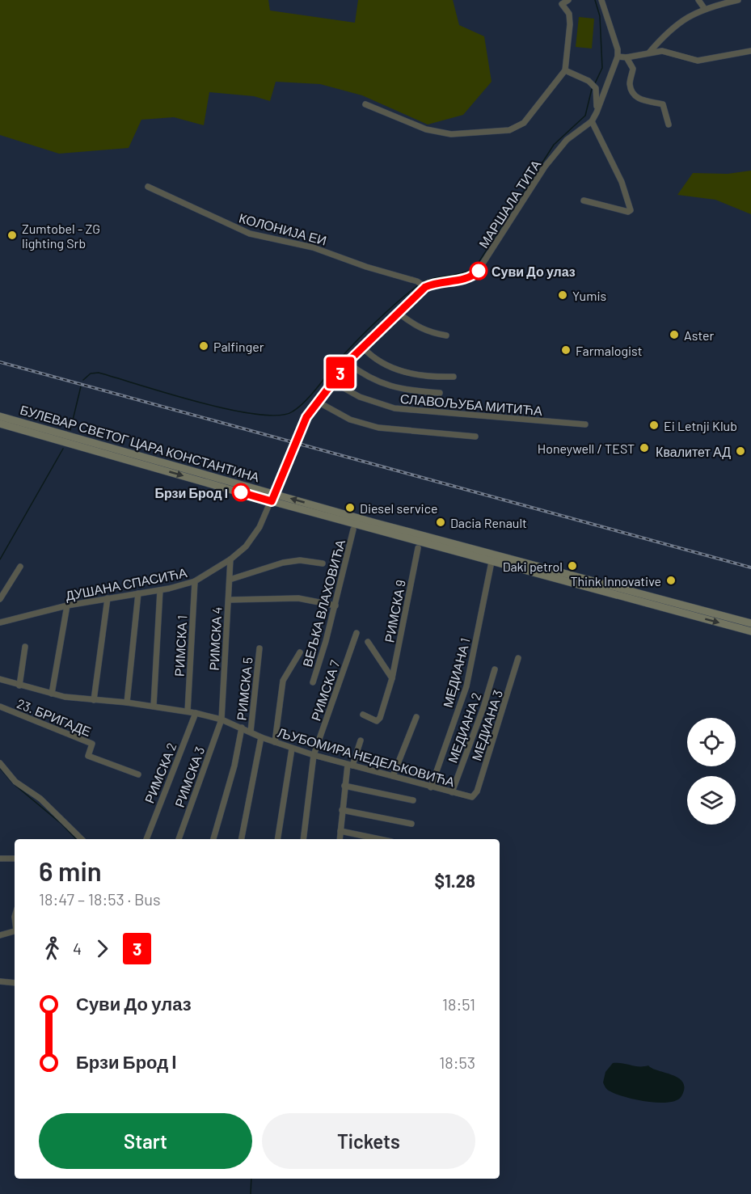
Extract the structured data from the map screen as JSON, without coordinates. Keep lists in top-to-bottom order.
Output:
{
  "streets": {
    "main road": ["БУЛЕВАР СВЕТОГ ЦАРА КОНСТАНТИНА"],
    "street": [
      "МАРШАЛА ТИТА",
      "КОЛОНИЈА ЕИ",
      "СЛАВОЉУБА МИТИЋА",
      "ДУШАНА СПАСИЋА",
      "ВЕЉКА ВЛАХОВИЋА",
      "РИМСКА 9",
      "РИМСКА 4",
      "РИМСКА 1",
      "МЕДИАНА 1",
      "РИМСКА 5",
      "РИМСКА 7",
      "23. БРИГАДЕ",
      "МЕДИАНА 3",
      "МЕДИАНА 2",
      "ЉУБОМИРА НЕДЕЉКОВИЋА",
      "РИМСКА 2",
      "РИМСКА 3"
    ]
  },
  "crossings": [
    ["МАРШАЛА ТИТА", "КОЛОНИЈА ЕИ"],
    ["БУЛЕВАР СВЕТОГ ЦАРА КОНСТАНТИНА", "ДУШАНА СПАСИЋА"],
    ["БУЛЕВАР СВЕТОГ ЦАРА КОНСТАНТИНА", "МЕДИАНА 1"],
    ["ДУШАНА СПАСИЋА", "РИМСКА 4"],
    ["ДУШАНА СПАСИЋА", "РИМСКА 1"],
    ["РИМСКА 4", "ЉУБОМИРА НЕДЕЉКОВИЋА"],
    ["РИМСКА 4", "РИМСКА 3"],
    ["РИМСКА 1", "ЉУБОМИРА НЕДЕЉКОВИЋА"],
    ["МЕДИАНА 1", "ЉУБОМИРА НЕДЕЉКОВИЋА"],
    ["РИМСКА 5", "ЉУБОМИРА НЕДЕЉКОВИЋА"],
    ["РИМСКА 7", "ЉУБОМИРА НЕДЕЉКОВИЋА"],
    ["МЕДИАНА 3", "ЉУБОМИРА НЕДЕЉКОВИЋА"],
    ["МЕДИАНА 2", "ЉУБОМИРА НЕДЕЉКОВИЋА"],
    ["ЉУБОМИРА НЕДЕЉКОВИЋА", "РИМСКА 2"],
    ["ЉУБОМИРА НЕДЕЉКОВИЋА", "РИМСКА 3"]
  ],
  "places": [
    "Zumtobel - ZG lighting Srb",
    "Суви До улаз",
    "Yumis",
    "Aster",
    "Palfinger",
    "Farmalogist",
    "Ei Letnji Klub",
    "Honeywell / TEST",
    "Квалитет АД",
    "Брзи Брод I",
    "Diesel service",
    "Dacia Renault",
    "Daki petrol",
    "Think Innovative"
  ],
  "lines": ["bus line 3"],
  "page": {
    "on_map": "3",
    "heading": ["6 min", "18:47 – 18:53 · Bus", "$1.28"],
    "legs": ["4", "3"],
    "list": [
      {
        "name": "Суви До улаз",
        "value": "18:51"
      },
      {
        "name": "Брзи Брод I",
        "value": "18:53"
      }
    ],
    "buttons": ["Start", "Tickets"]
  }
}
